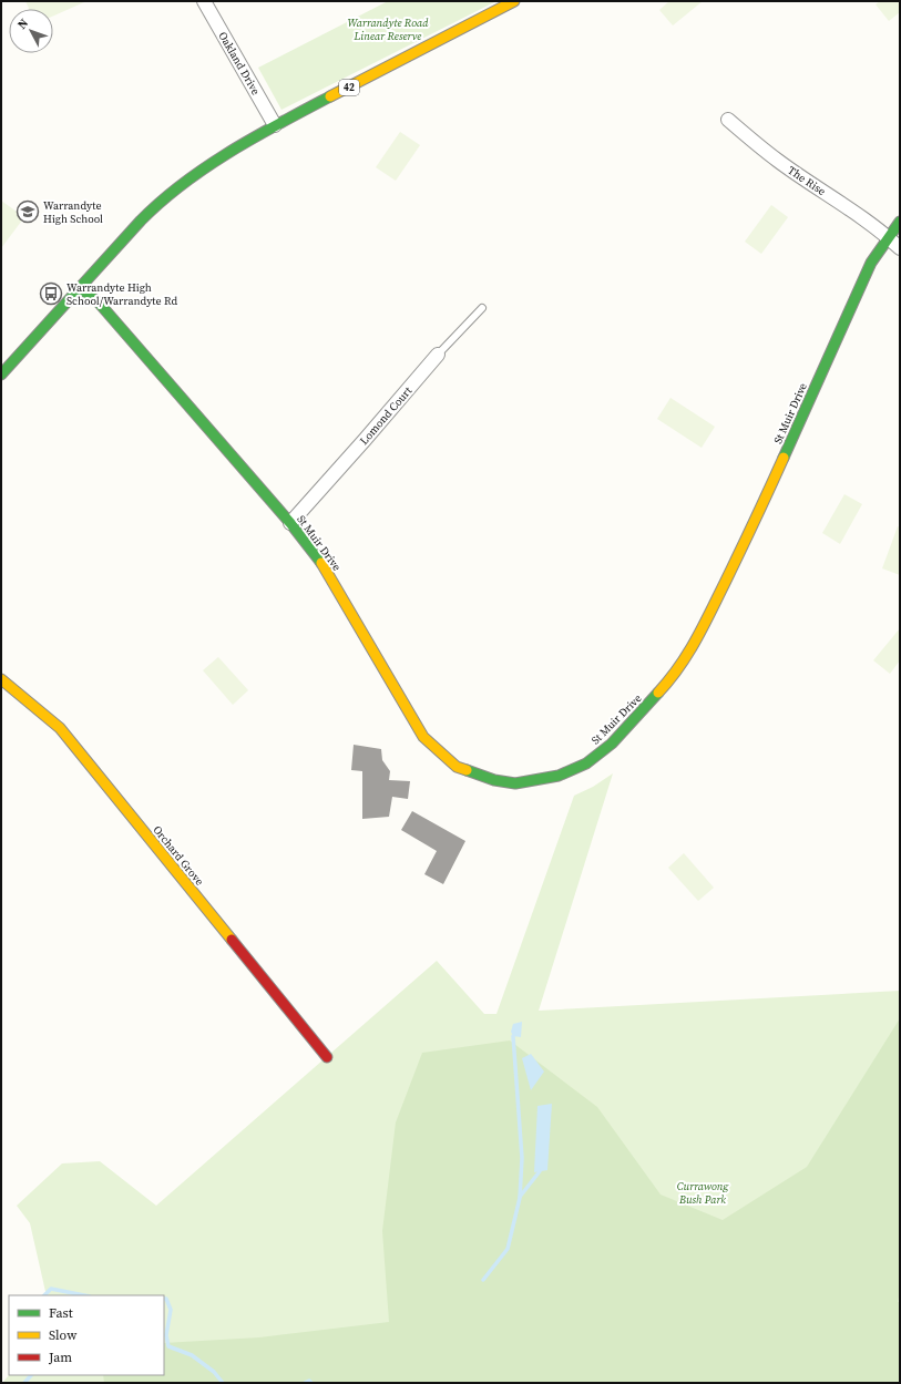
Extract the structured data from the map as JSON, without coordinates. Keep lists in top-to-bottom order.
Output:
{
  "streets": {
    "street": [
      "Oakland Drive",
      "42",
      "The Rise",
      "St Muir Drive",
      "Lomond Court",
      "Orchard Grove"
    ]
  },
  "crossings": [
    ["Oakland Drive", "42"],
    ["42", "St Muir Drive"],
    ["The Rise", "St Muir Drive"],
    ["St Muir Drive", "Lomond Court"]
  ],
  "parks": ["Warrandyte Road Linear Reserve", "Currawong Bush Park"],
  "places": {
    "school or university": ["Warrandyte High School"],
    "bus stop": ["Warrandyte High School/Warrandyte Rd"]
  },
  "legend": ["Fast", "Slow", "Jam"],
  "north": "top left"
}
